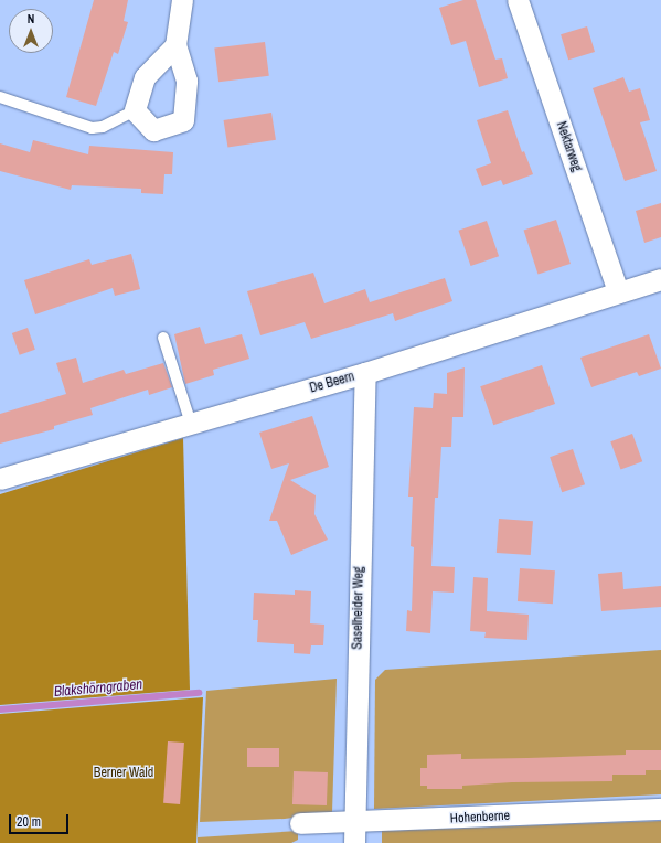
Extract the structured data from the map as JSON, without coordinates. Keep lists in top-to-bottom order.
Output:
{
  "streets": {
    "street": [
      "Nektarweg",
      "De Beern",
      "Saselheider Weg",
      "Hohenberne"
    ]
  },
  "crossings": [
    ["Nektarweg", "De Beern"],
    ["De Beern", "Saselheider Weg"],
    ["Saselheider Weg", "Hohenberne"]
  ],
  "water": ["Blakshörngraben"],
  "parks": ["Berner Wald"],
  "scale_bar": "20 m",
  "north": "top"
}
